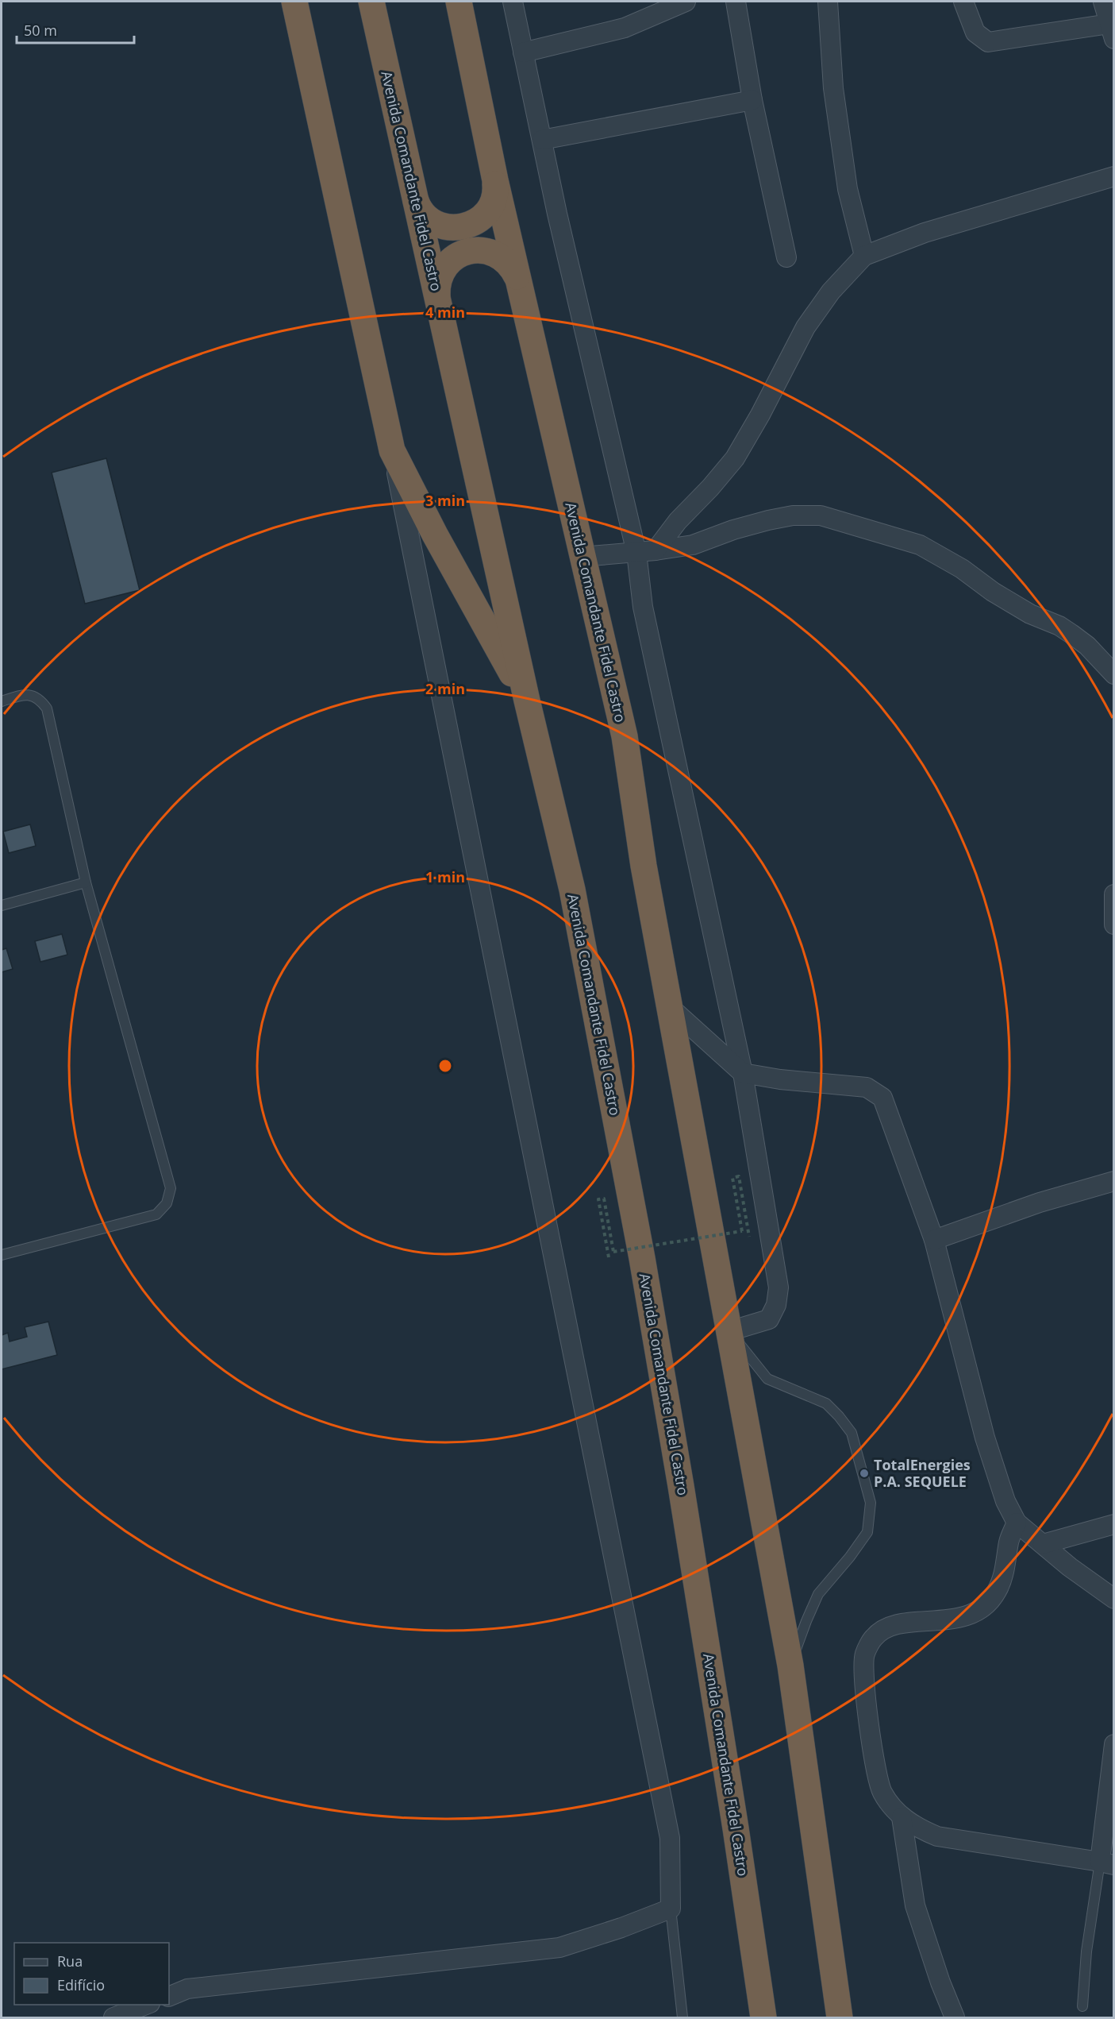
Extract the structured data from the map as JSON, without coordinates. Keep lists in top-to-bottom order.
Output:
{
  "streets": {
    "highway": ["Avenida Comandante Fidel Castro"]
  },
  "places": ["TotalEnergies P.A. SEQUELE"],
  "legend": ["Rua", "Edifício"],
  "scale_bar": "50 m",
  "rings": [
    "4 min",
    "3 min",
    "2 min",
    "1 min"
  ]
}
